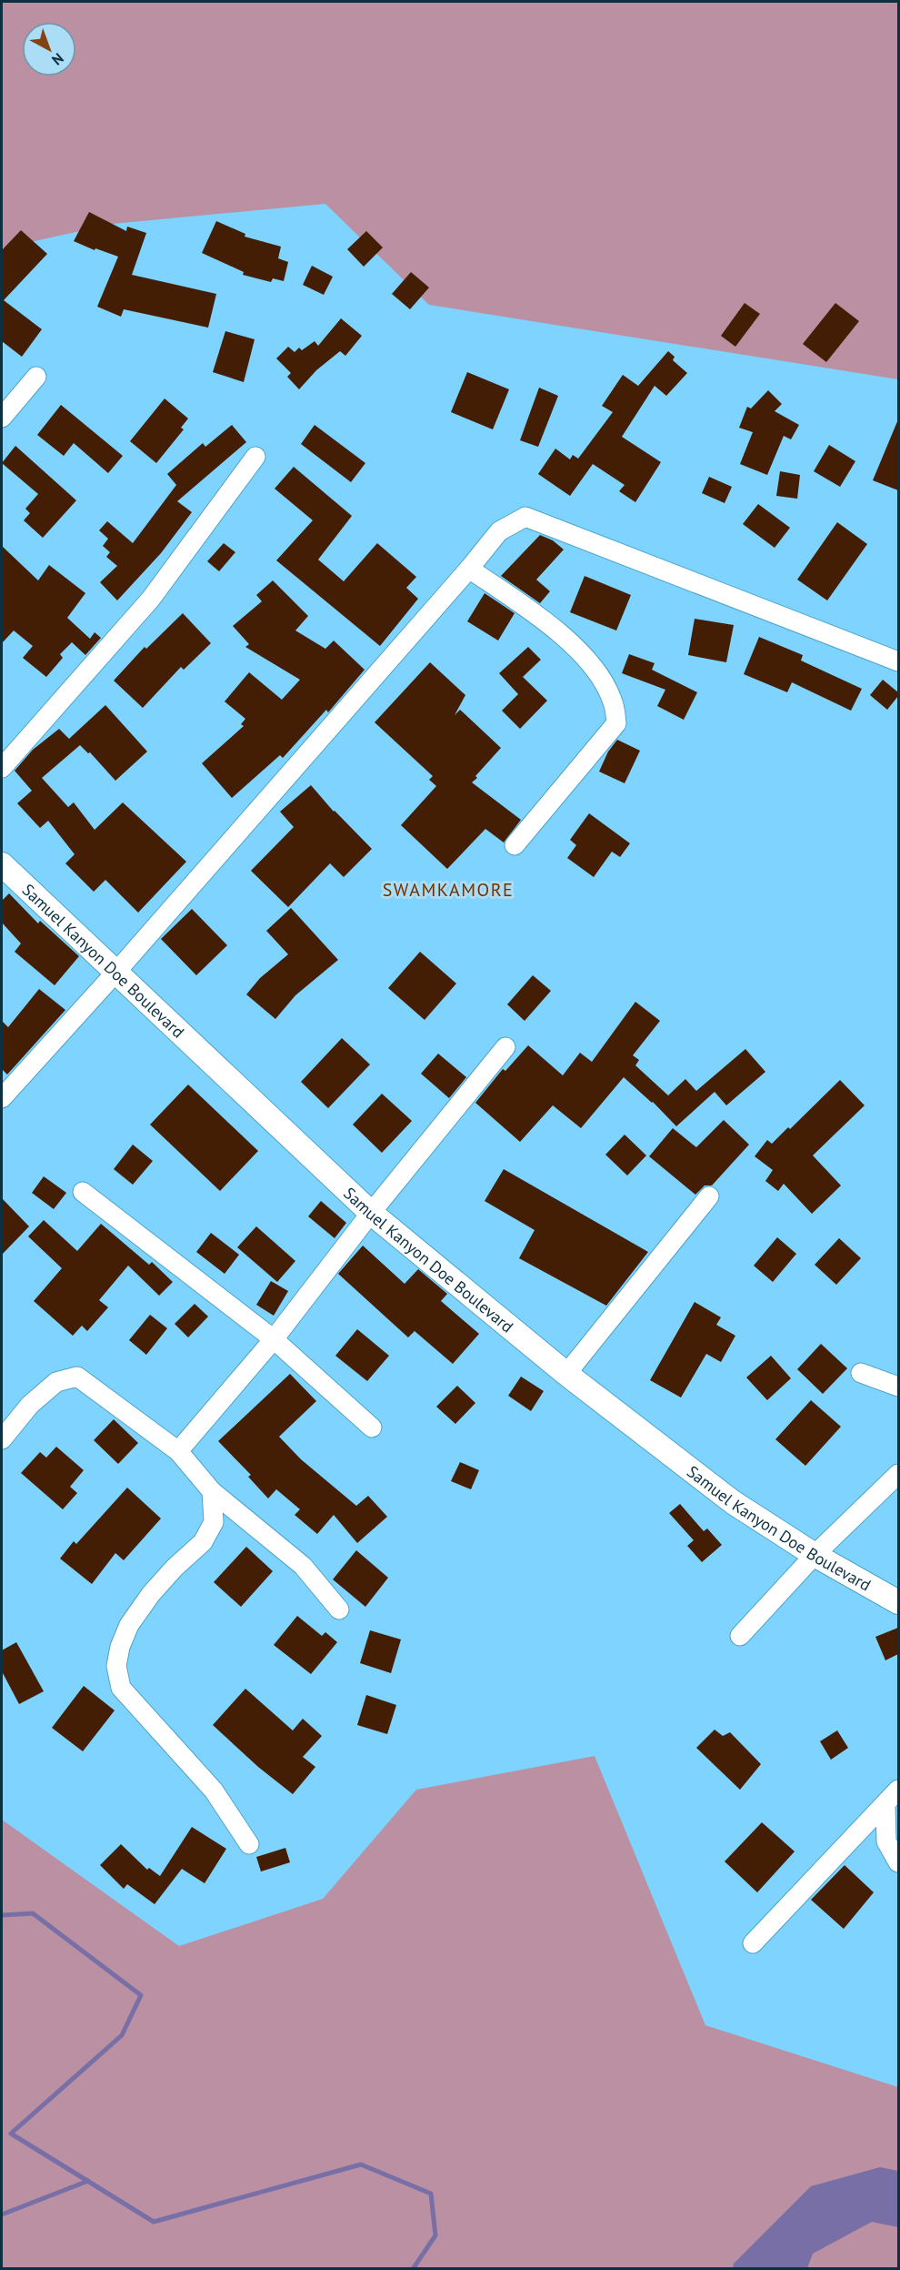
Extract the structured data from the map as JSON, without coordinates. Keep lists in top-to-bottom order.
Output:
{
  "streets": {
    "street": ["Samuel Kanyon Doe Boulevard"]
  },
  "districts": ["SWAMKAMORE"],
  "north": "bottom right"
}
